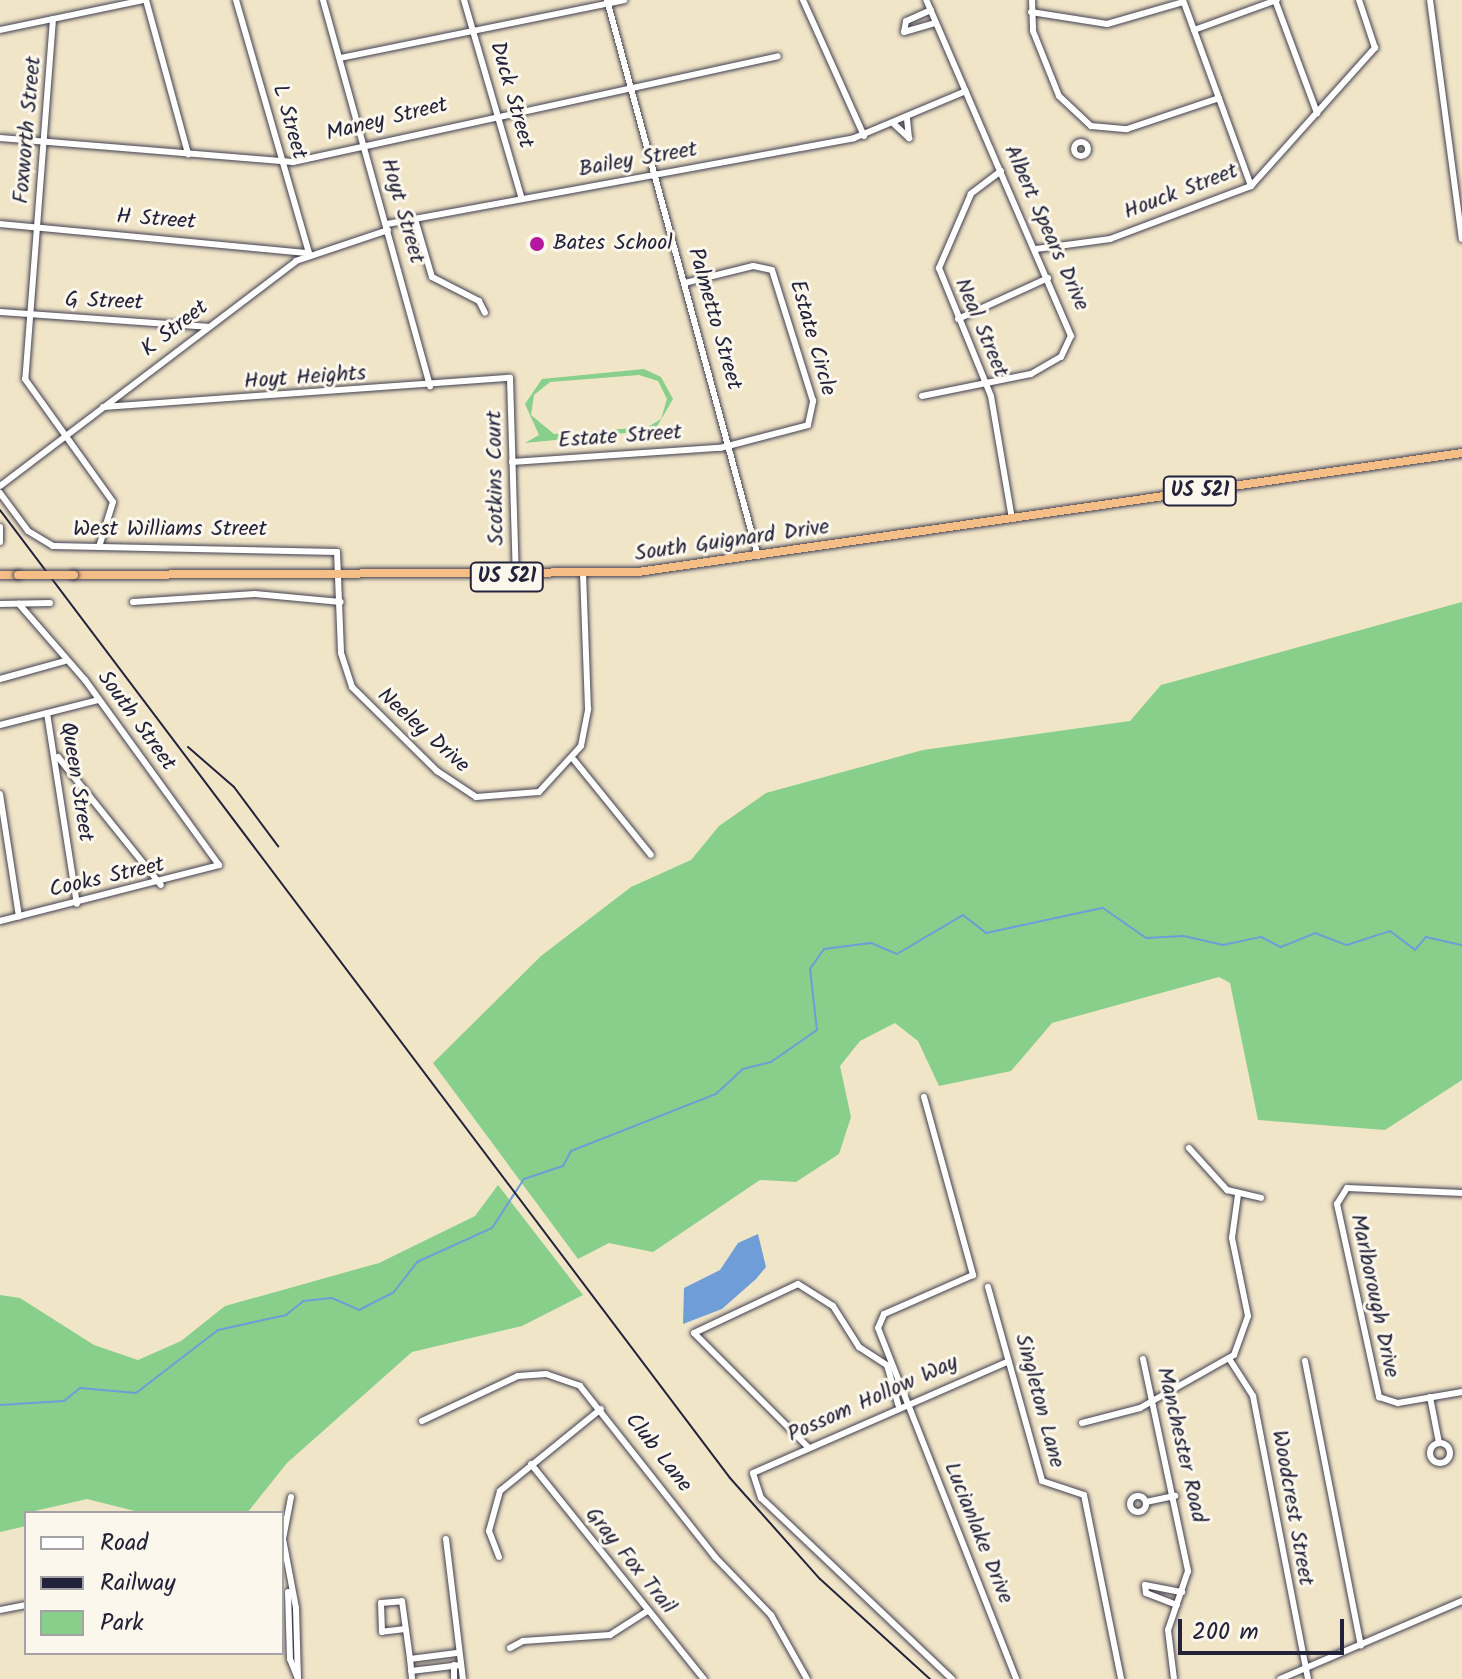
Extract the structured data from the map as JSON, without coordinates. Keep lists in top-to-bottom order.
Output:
{
  "streets": {
    "highway": ["US 521", "South Guignard Drive"],
    "street": [
      "Duck Street",
      "Maney Street",
      "L Street",
      "Foxworth Street",
      "Bailey Street",
      "Houck Street",
      "Hoyt Street",
      "H Street",
      "Albert Spears Drive",
      "G Street",
      "Palmetto Street",
      "Neal Street",
      "K Street",
      "Estate Circle",
      "Hoyt Heights",
      "Estate Street",
      "Scotkins Court",
      "West Williams Street",
      "South Street",
      "Neeley Drive",
      "Queen Street",
      "Cooks Street",
      "Marlborough Drive",
      "Possom Hollow Way",
      "Singleton Lane",
      "Manchester Road",
      "Club Lane",
      "Woodcrest Street",
      "Lucianlake Drive",
      "Gray Fox Trail"
    ]
  },
  "crossings": [
    ["Duck Street", "Maney Street"],
    ["Duck Street", "Bailey Street"],
    ["Maney Street", "L Street"],
    ["Maney Street", "Foxworth Street"],
    ["Maney Street", "Hoyt Street"],
    ["Maney Street", "Palmetto Street"],
    ["L Street", "H Street"],
    ["L Street", "K Street"],
    ["Foxworth Street", "H Street"],
    ["Foxworth Street", "G Street"],
    ["Foxworth Street", "K Street"],
    ["Foxworth Street", "West Williams Street"],
    ["Bailey Street", "Hoyt Street"],
    ["Bailey Street", "Albert Spears Drive"],
    ["Bailey Street", "Palmetto Street"],
    ["Bailey Street", "K Street"],
    ["Houck Street", "Albert Spears Drive"],
    ["Hoyt Street", "K Street"],
    ["Hoyt Street", "Hoyt Heights"],
    ["H Street", "K Street"],
    ["Albert Spears Drive", "Neal Street"],
    ["G Street", "K Street"],
    ["Palmetto Street", "Estate Circle"],
    ["Palmetto Street", "Estate Street"],
    ["Palmetto Street", "South Guignard Drive"],
    ["Neal Street", "South Guignard Drive"],
    ["K Street", "Hoyt Heights"],
    ["Estate Circle", "Estate Street"],
    ["Hoyt Heights", "Scotkins Court"],
    ["Estate Street", "Scotkins Court"],
    ["Scotkins Court", "South Guignard Drive"],
    ["West Williams Street", "South Guignard Drive"],
    ["West Williams Street", "Neeley Drive"],
    ["South Guignard Drive", "Neeley Drive"],
    ["South Street", "Cooks Street"],
    ["Queen Street", "Cooks Street"],
    ["Possom Hollow Way", "Singleton Lane"],
    ["Possom Hollow Way", "Lucianlake Drive"]
  ],
  "places": ["Bates School"],
  "legend": ["Road", "Railway", "Park"],
  "scale_bar": "200 m"
}
